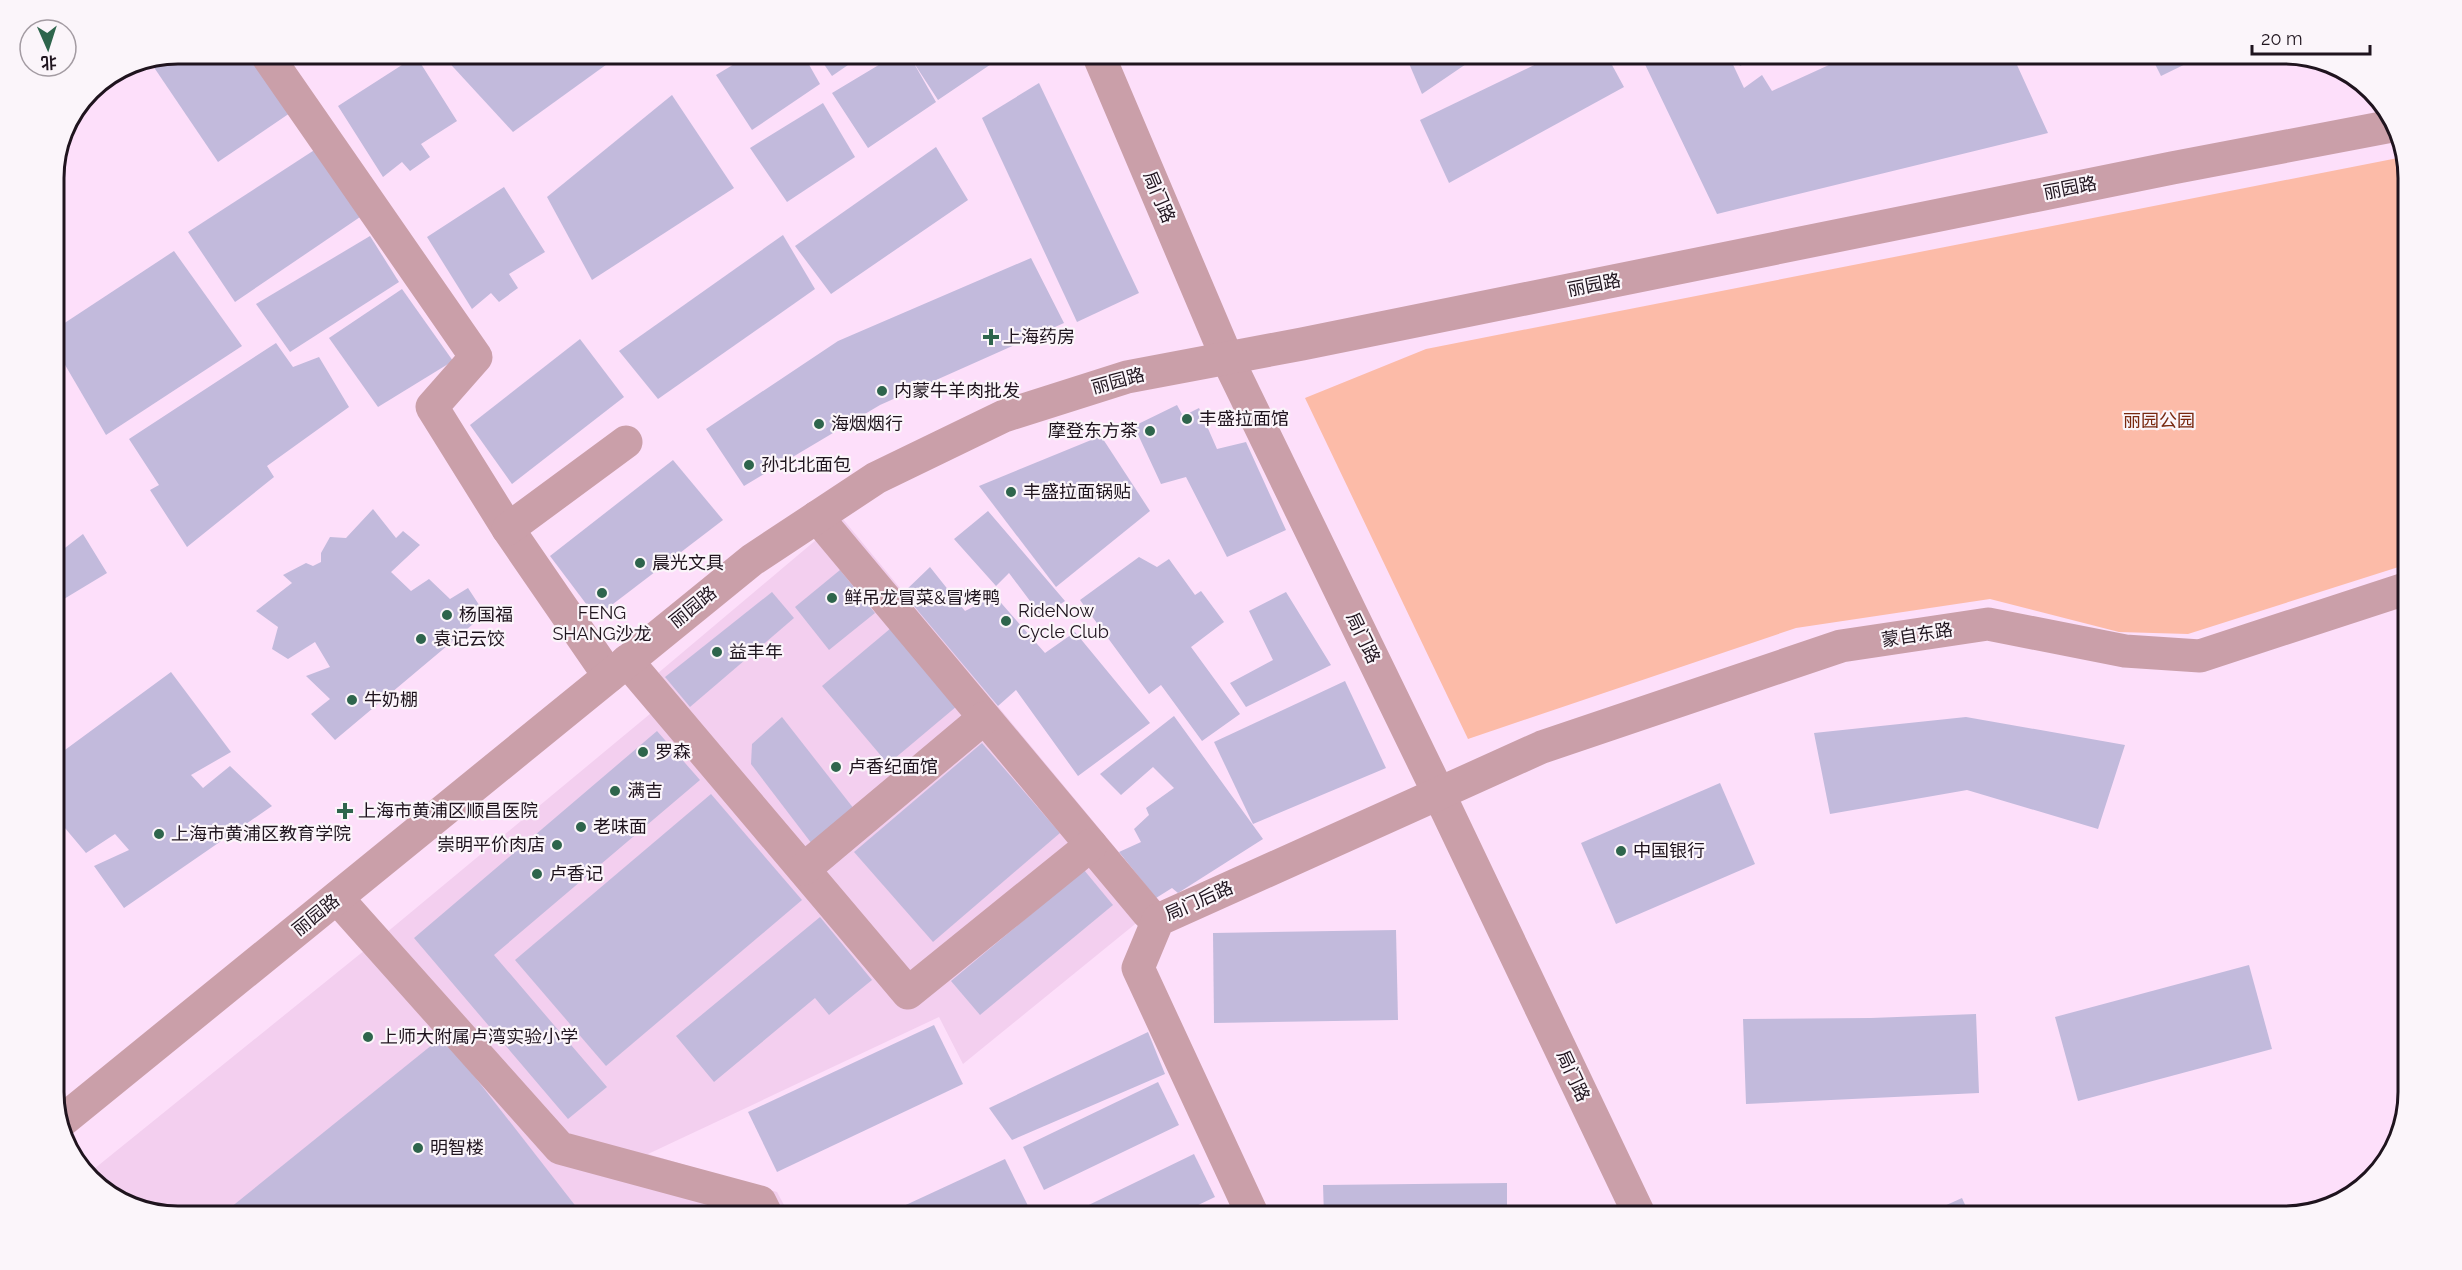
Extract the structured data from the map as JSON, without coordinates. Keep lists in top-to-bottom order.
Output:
{
  "streets": {
    "street": [
      "丽园路",
      "局门路",
      "蒙自东路",
      "局门后路"
    ]
  },
  "crossings": [
    ["丽园路", "局门路"],
    ["局门路", "蒙自东路"],
    ["局门路", "局门后路"],
    ["蒙自东路", "局门后路"]
  ],
  "parks": ["丽园公园"],
  "places": {
    "health": ["上海药房", "上海市黄浦区顺昌医院"],
    "other": [
      "内蒙牛羊肉批发",
      "丰盛拉面馆",
      "海烟烟行",
      "摩登东方茶",
      "孙北北面包",
      "丰盛拉面锅贴",
      "晨光文具",
      "FENG SHANG沙龙",
      "鲜吊龙冒菜&冒烤鸭",
      "杨国福",
      "RideNow Cycle Club",
      "袁记云饺",
      "益丰年",
      "牛奶棚",
      "罗森",
      "卢香纪面馆",
      "满吉",
      "老味面",
      "上海市黄浦区教育学院",
      "崇明平价肉店",
      "中国银行",
      "卢香记",
      "上师大附属卢湾实验小学",
      "明智楼"
    ]
  },
  "scale_bar": "20 m",
  "north": "bottom"
}
